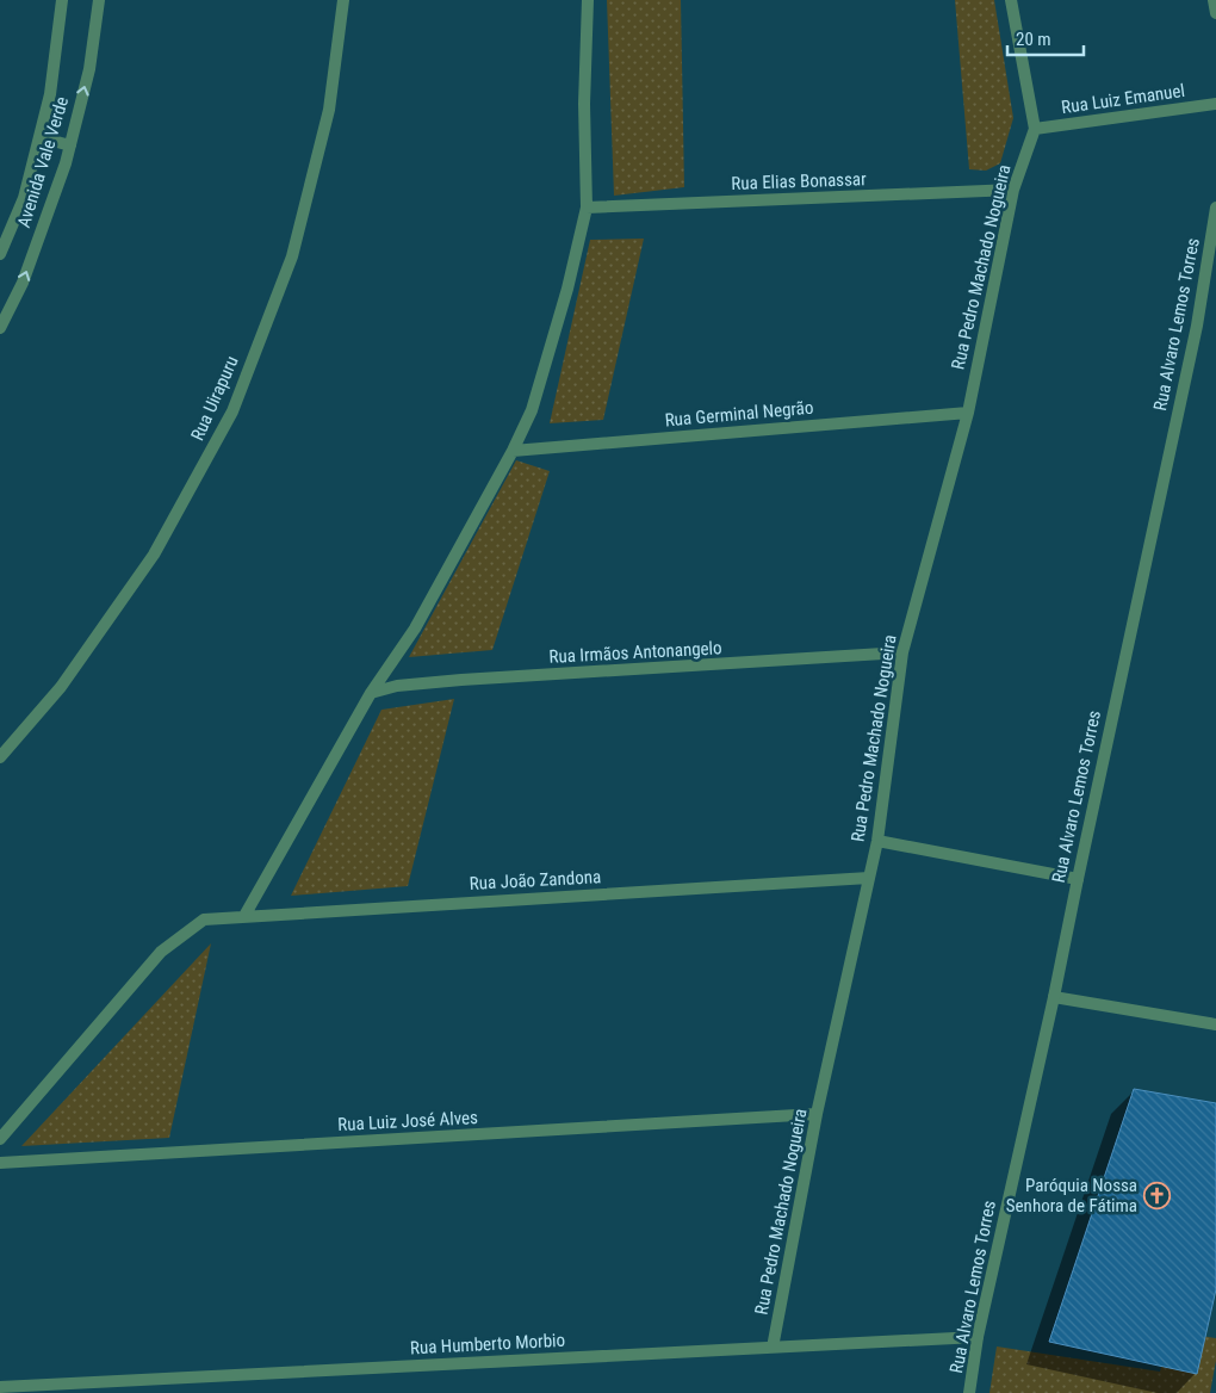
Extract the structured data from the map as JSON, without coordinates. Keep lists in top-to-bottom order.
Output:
{
  "streets": {
    "street": [
      "Rua Luiz Emanuel",
      "Avenida Vale Verde",
      "Rua Elias Bonassar",
      "Rua Pedro Machado Nogueira",
      "Rua Alvaro Lemos Torres",
      "Rua Uirapuru",
      "Rua Germinal Negrão",
      "Rua Irmãos Antonangelo",
      "Rua João Zandona",
      "Rua Luiz José Alves",
      "Rua Humberto Morbio"
    ]
  },
  "crossings": [
    ["Rua Luiz Emanuel", "Rua Pedro Machado Nogueira"],
    ["Rua Elias Bonassar", "Rua Pedro Machado Nogueira"],
    ["Rua Pedro Machado Nogueira", "Rua Germinal Negrão"],
    ["Rua Pedro Machado Nogueira", "Rua Irmãos Antonangelo"],
    ["Rua Pedro Machado Nogueira", "Rua João Zandona"],
    ["Rua Pedro Machado Nogueira", "Rua Luiz José Alves"],
    ["Rua Pedro Machado Nogueira", "Rua Humberto Morbio"],
    ["Rua Alvaro Lemos Torres", "Rua Humberto Morbio"]
  ],
  "places": {
    "church": ["Paróquia Nossa Senhora de Fátima"]
  },
  "scale_bar": "20 m"
}
